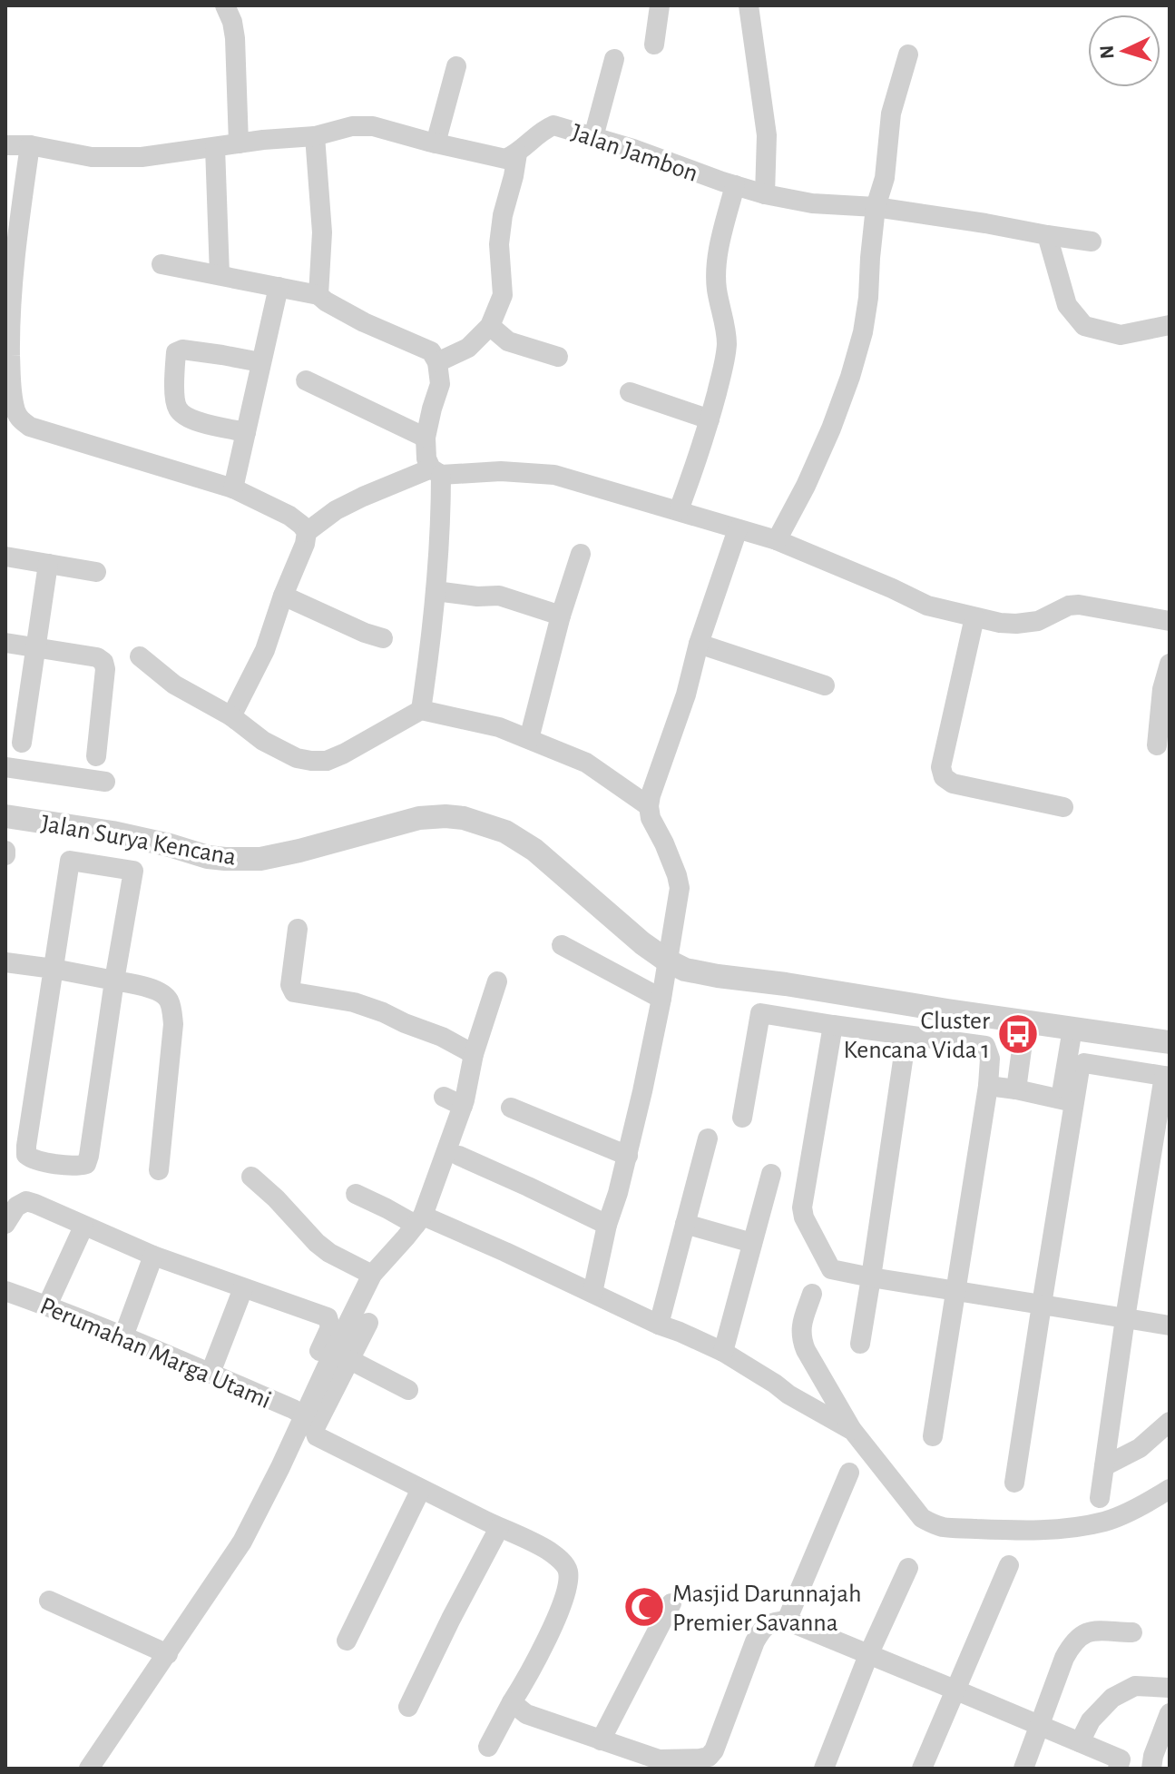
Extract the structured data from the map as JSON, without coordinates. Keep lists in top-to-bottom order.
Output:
{
  "streets": {
    "street": ["Jalan Jambon", "Jalan Surya Kencana", "Perumahan Marga Utami"]
  },
  "places": {
    "bus stop": ["Cluster Kencana Vida 1"],
    "mosque": ["Masjid Darunnajah Premier Savanna"]
  },
  "north": "left"
}
